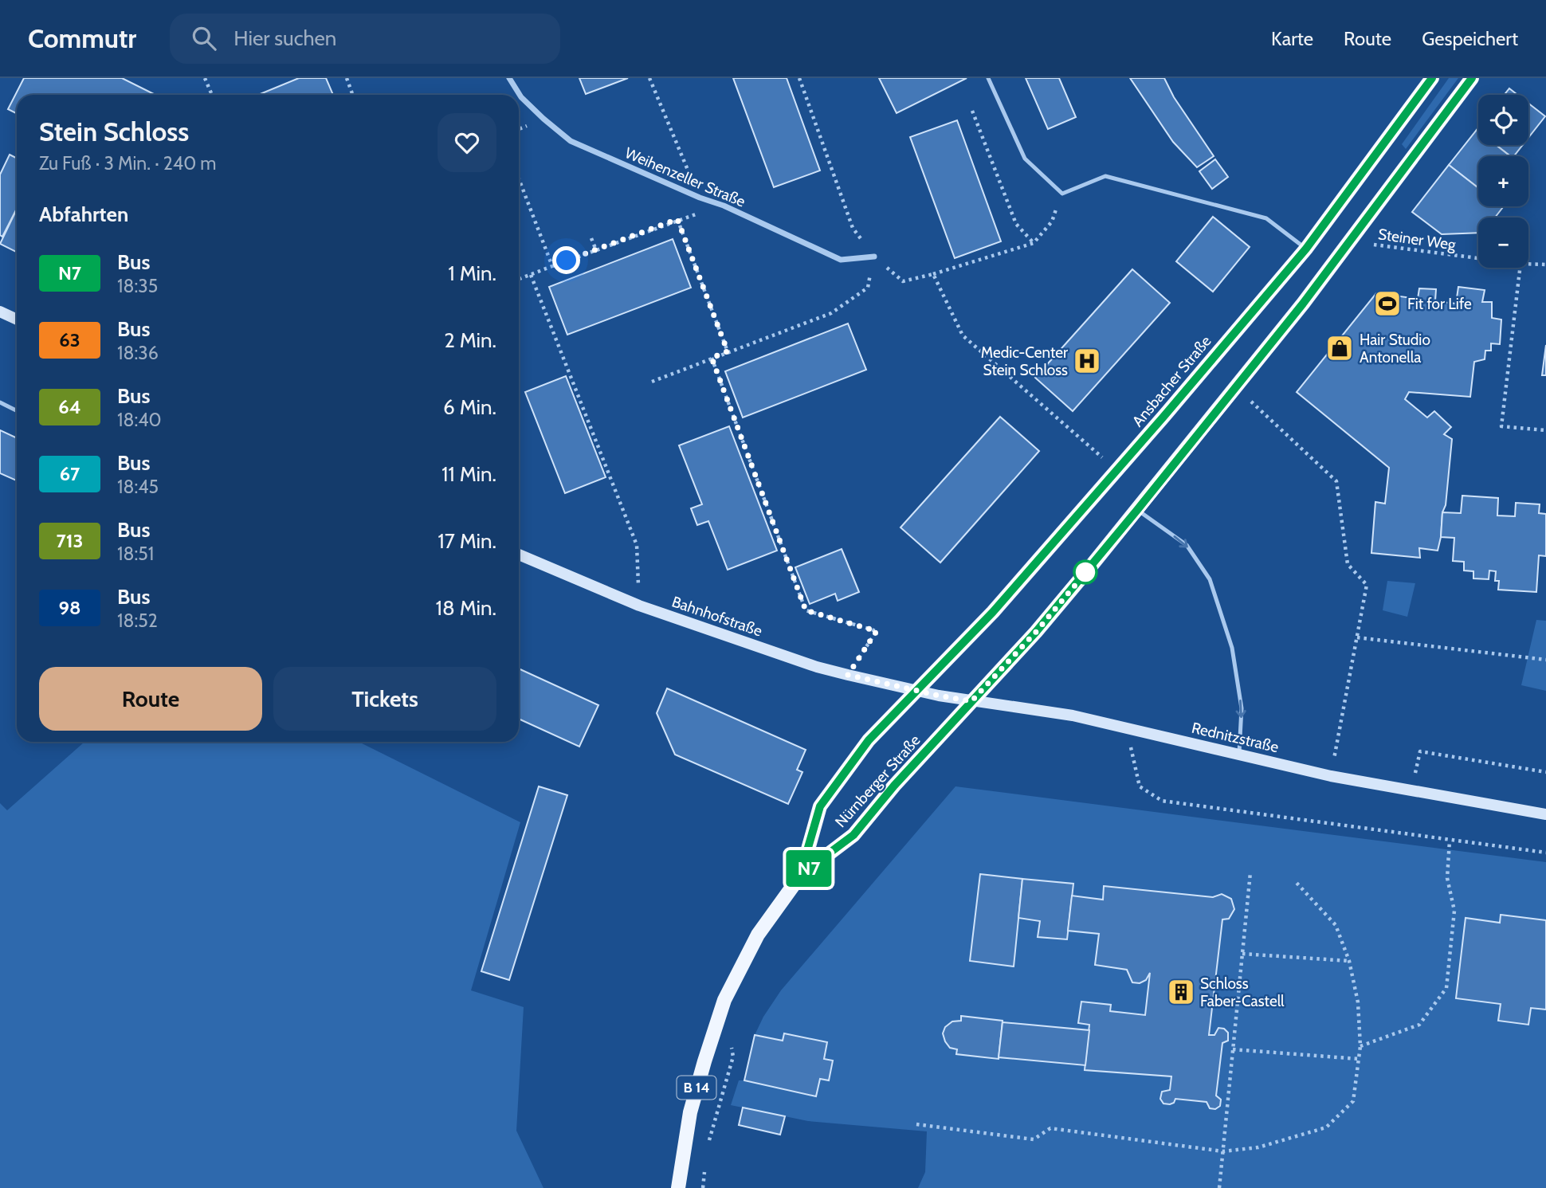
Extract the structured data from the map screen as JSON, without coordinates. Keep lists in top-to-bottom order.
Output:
{
  "streets": {
    "main road": [
      "Ansbacher Straße",
      "Bahnhofstraße",
      "Rednitzstraße",
      "Nürnberger Straße",
      "B 14"
    ],
    "street": ["Weihenzeller Straße"],
    "path": ["Steiner Weg"]
  },
  "crossings": [
    ["Steiner Weg", "B 14"],
    ["Ansbacher Straße", "Bahnhofstraße"],
    ["Ansbacher Straße", "Rednitzstraße"],
    ["Ansbacher Straße", "Nürnberger Straße"],
    ["Bahnhofstraße", "Rednitzstraße"],
    ["Bahnhofstraße", "Nürnberger Straße"],
    ["Rednitzstraße", "Nürnberger Straße"],
    ["Rednitzstraße", "B 14"],
    ["Nürnberger Straße", "B 14"]
  ],
  "places": {
    "sports": ["Fit for Life"],
    "shop": ["Hair Studio Antonella"],
    "hospital": ["Medic-Center Stein Schloss"],
    "building": ["Schloss Faber-Castell"]
  },
  "lines": ["bus line N7"],
  "page": {
    "header": "Commutr",
    "search": "Hier suchen",
    "nav": ["Karte", "Route", "Gespeichert"],
    "on_map": "N7",
    "map_buttons": ["+", "−"],
    "heading": [
      ["Stein Schloss", "Zu Fuß · 3 Min. · 240 m"],
      "Abfahrten"
    ],
    "list": [
      {
        "mark": "N7",
        "name": "Bus",
        "note": "18:35",
        "value": "1 Min."
      },
      {
        "mark": "63",
        "name": "Bus",
        "note": "18:36",
        "value": "2 Min."
      },
      {
        "mark": "64",
        "name": "Bus",
        "note": "18:40",
        "value": "6 Min."
      },
      {
        "mark": "67",
        "name": "Bus",
        "note": "18:45",
        "value": "11 Min."
      },
      {
        "mark": "713",
        "name": "Bus",
        "note": "18:51",
        "value": "17 Min."
      },
      {
        "mark": "98",
        "name": "Bus",
        "note": "18:52",
        "value": "18 Min."
      }
    ],
    "buttons": ["Route", "Tickets"]
  }
}
